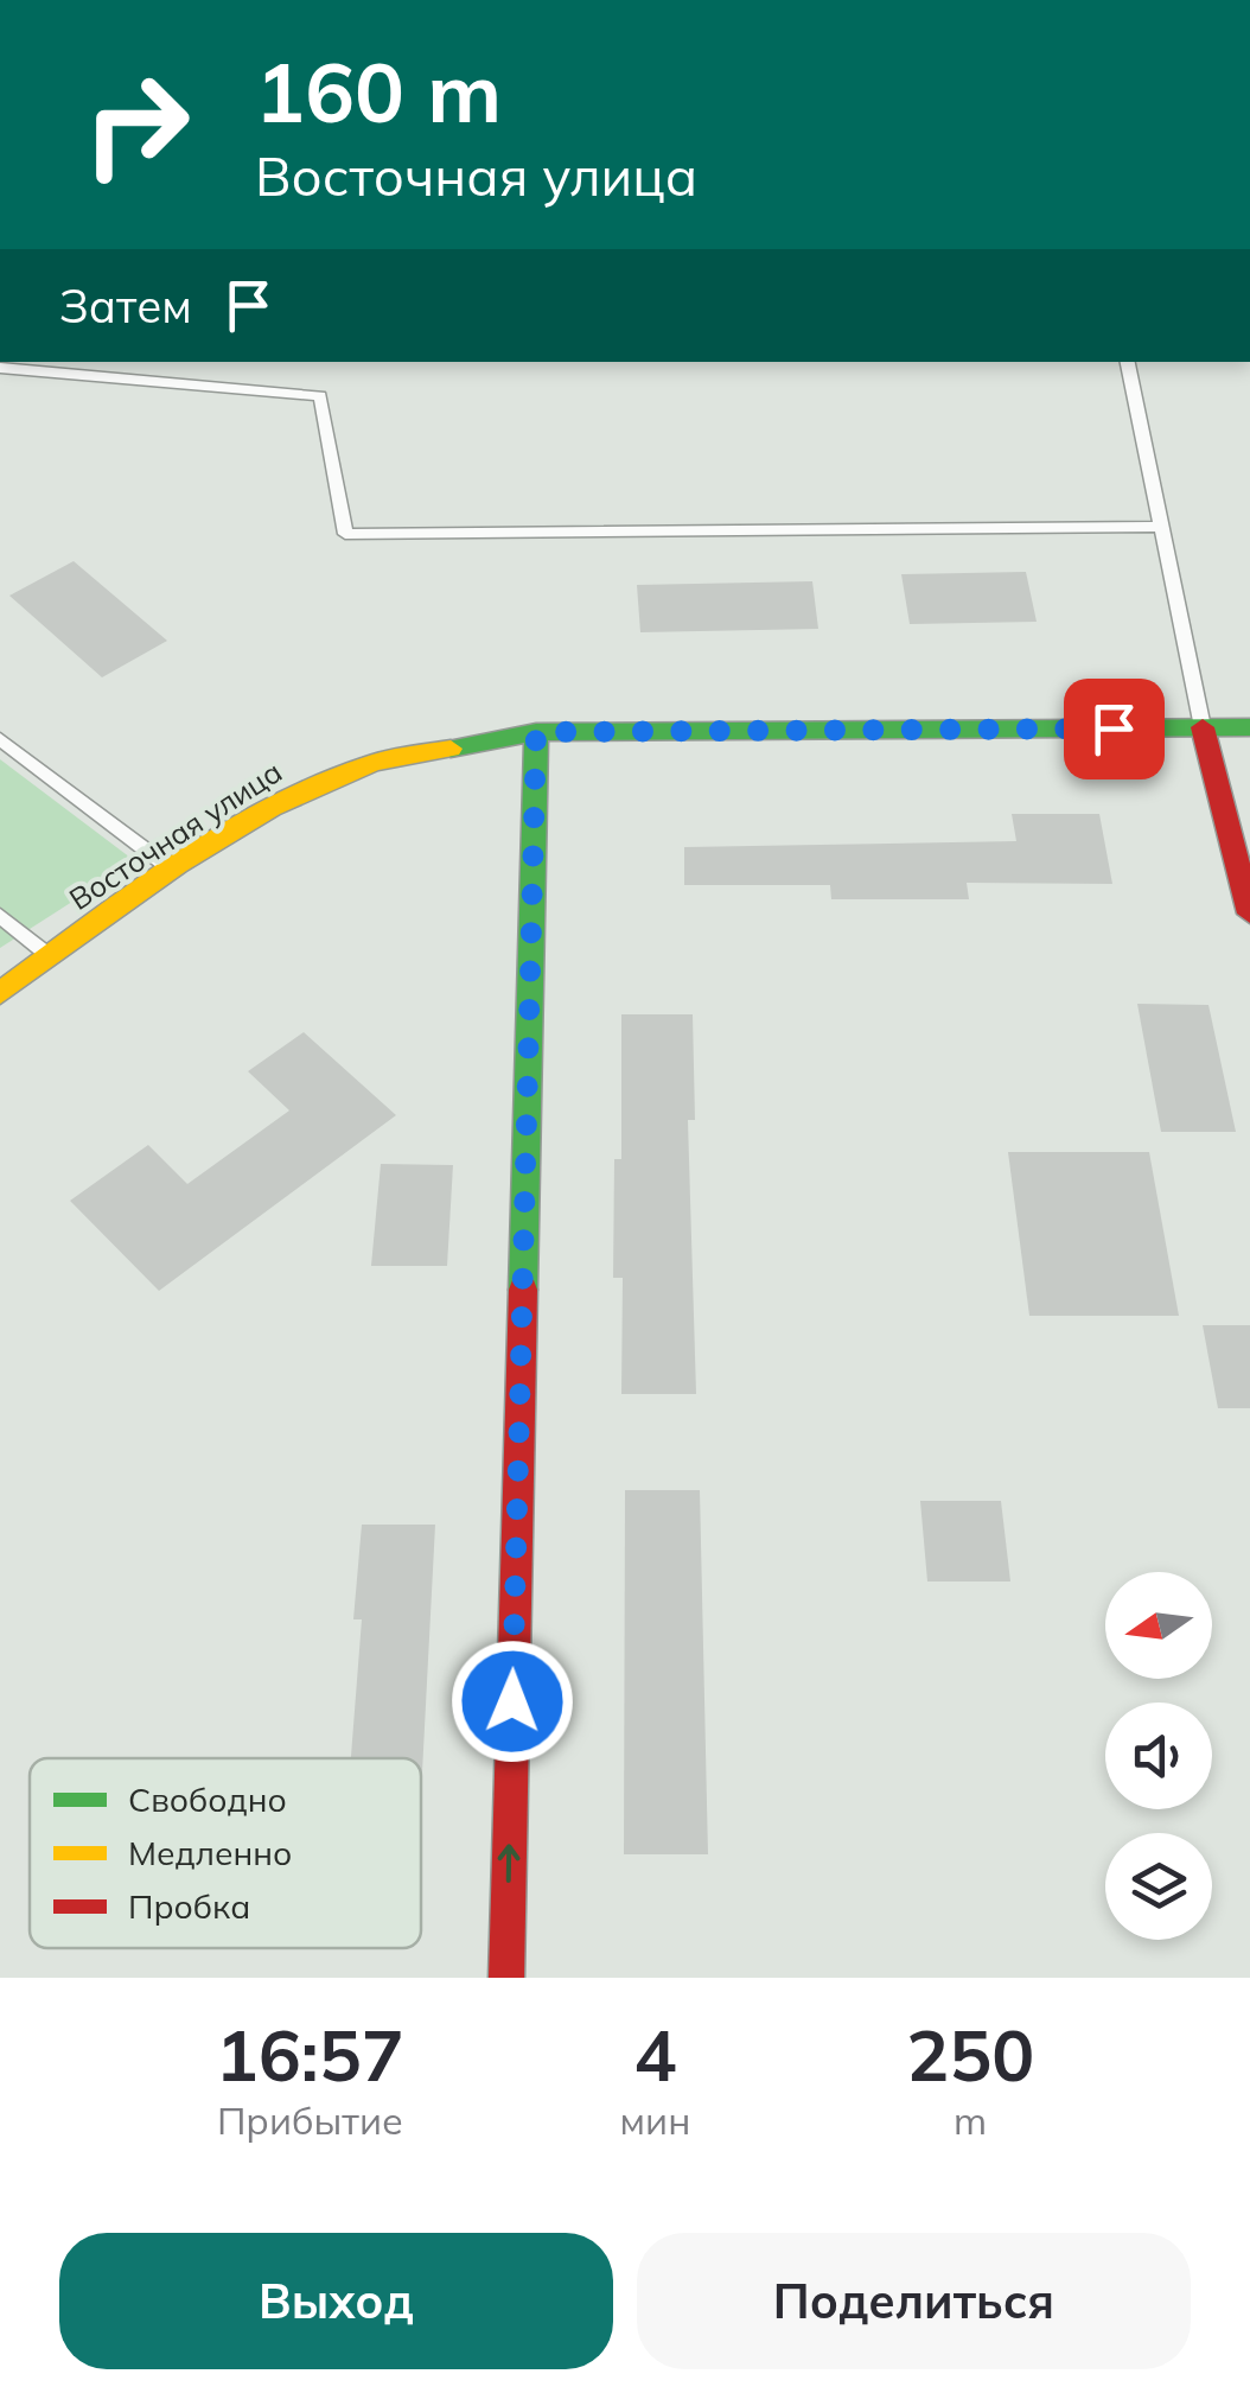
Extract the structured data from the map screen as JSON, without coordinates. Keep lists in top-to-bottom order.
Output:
{
  "streets": {
    "main road": ["Восточная улица"]
  },
  "legend": ["Свободно", "Медленно", "Пробка"],
  "north": "left",
  "page": {
    "turn": ["160 m", "Восточная улица"],
    "then": "Затем",
    "eta": [
      "16:57",
      "Прибытие",
      "4",
      "мин",
      "250",
      "m"
    ],
    "buttons": ["Выход", "Поделиться"]
  }
}
